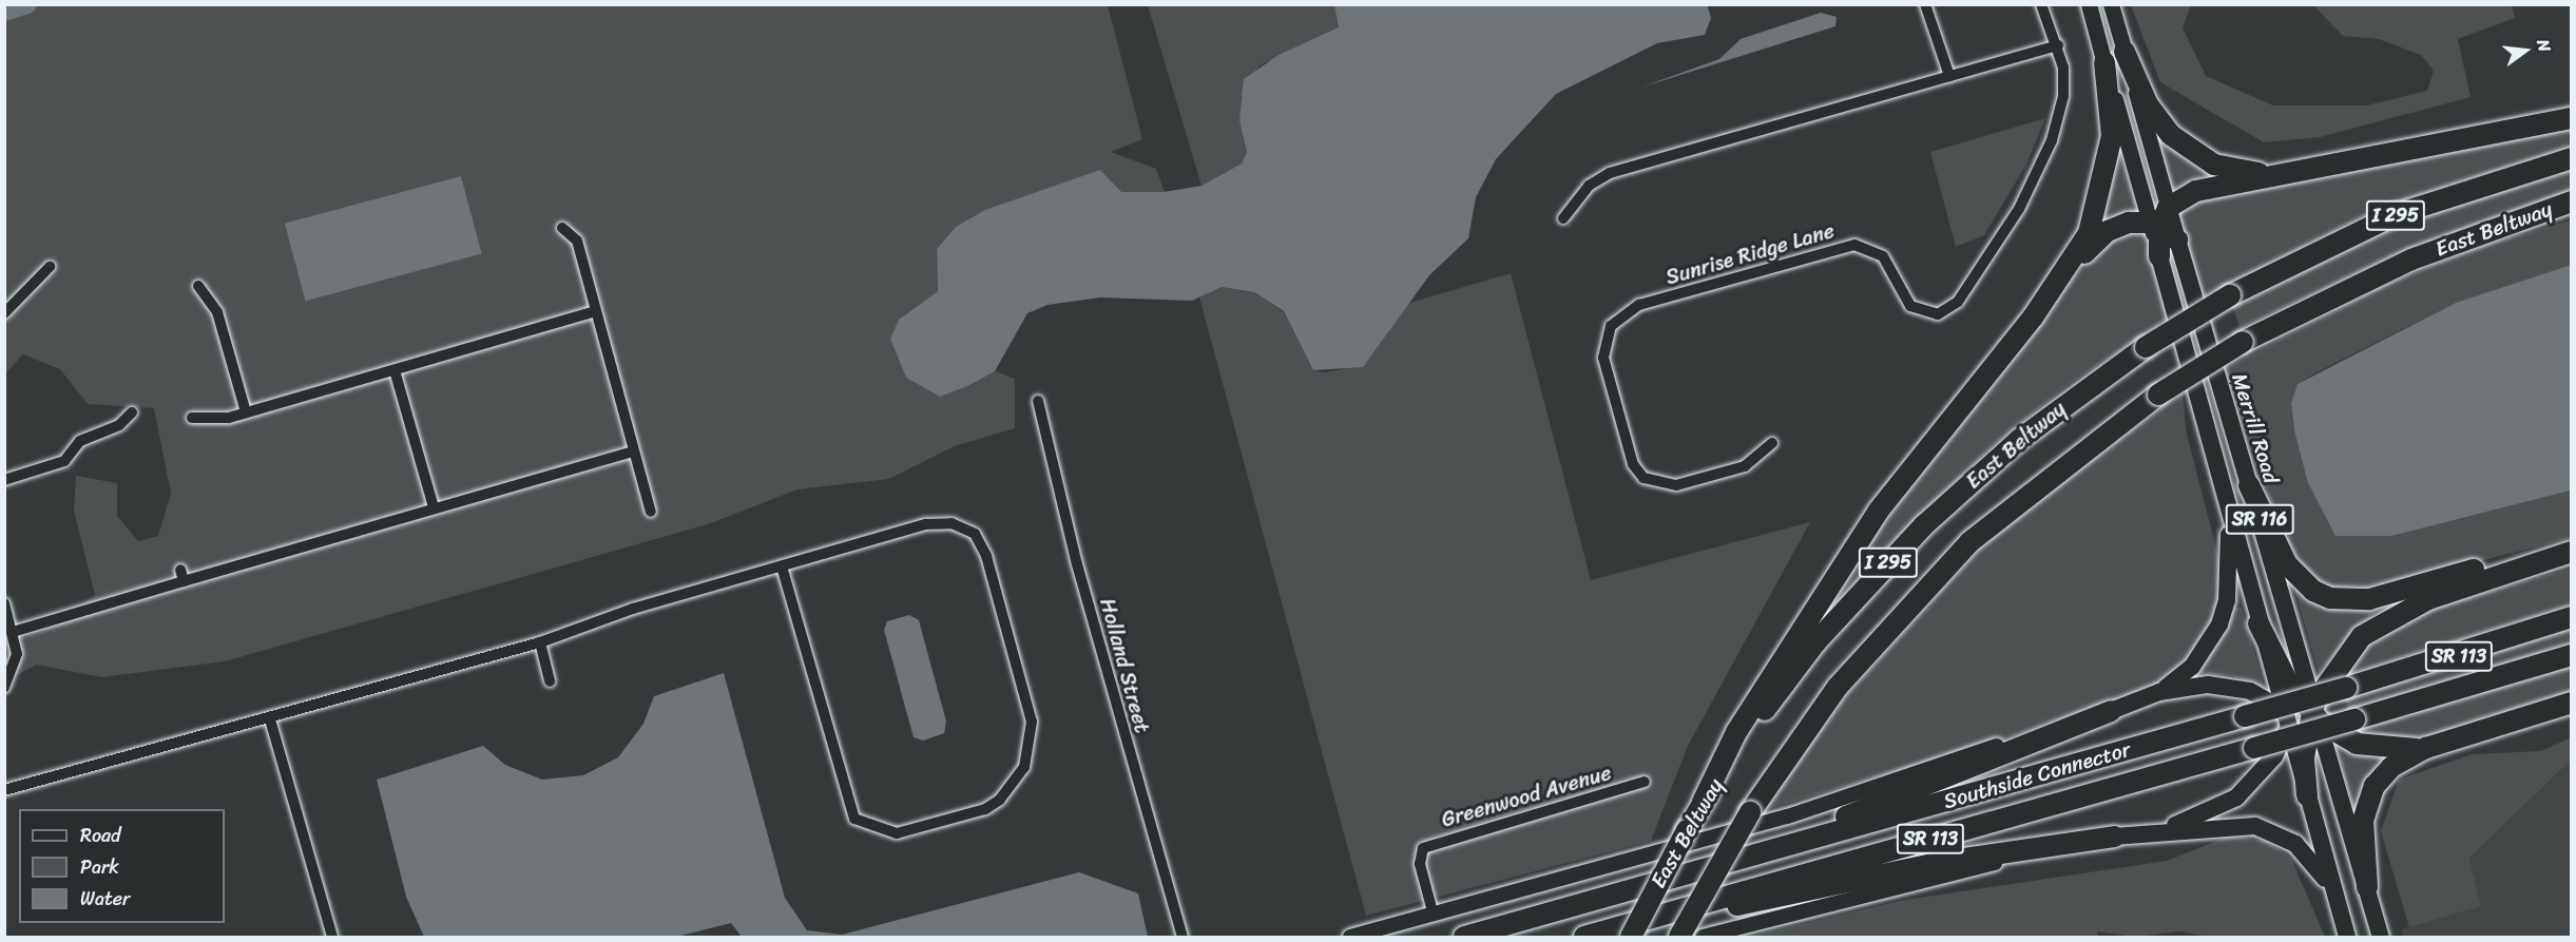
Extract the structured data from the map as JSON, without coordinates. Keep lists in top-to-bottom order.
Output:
{
  "streets": {
    "highway": [
      "I 295",
      "East Beltway",
      "SR 113",
      "Southside Connector"
    ],
    "main road": ["Merrill Road", "SR 116"],
    "street": ["Sunrise Ridge Lane", "Holland Street", "Greenwood Avenue"]
  },
  "legend": ["Road", "Park", "Water"],
  "north": "right"
}
